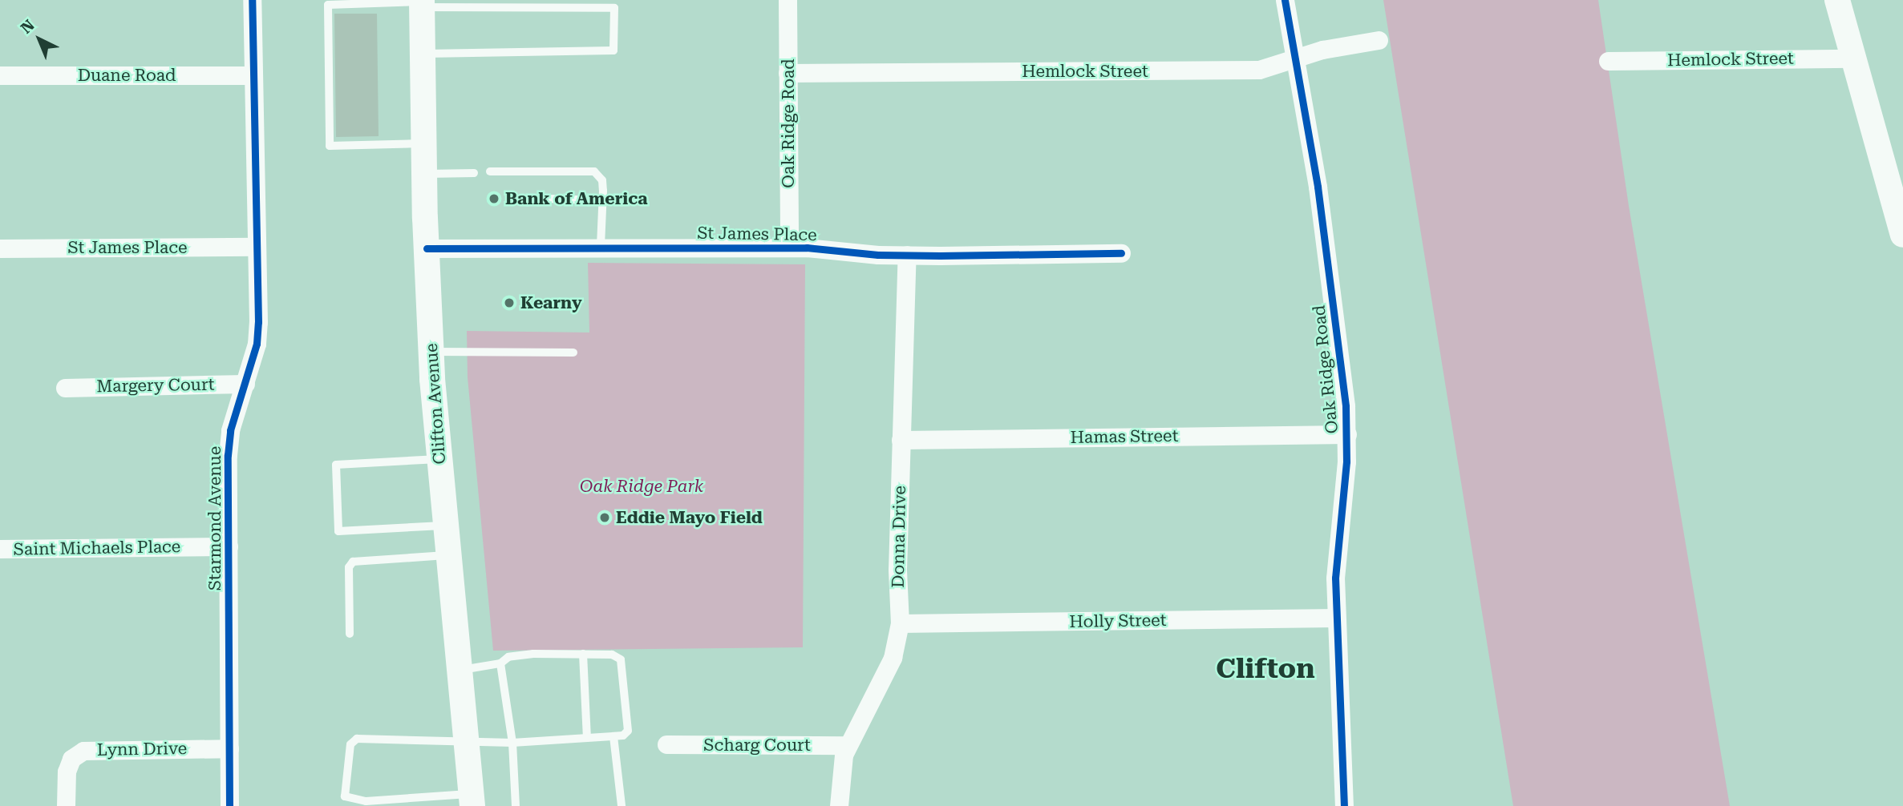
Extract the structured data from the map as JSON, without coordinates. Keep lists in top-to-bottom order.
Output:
{
  "streets": {
    "main road": ["Clifton Avenue"],
    "street": [
      "Hemlock Street",
      "Duane Road",
      "Oak Ridge Road",
      "St James Place",
      "Margery Court",
      "Hamas Street",
      "Starmond Avenue",
      "Donna Drive",
      "Saint Michaels Place",
      "Holly Street",
      "Scharg Court",
      "Lynn Drive"
    ]
  },
  "crossings": [
    ["Hemlock Street", "Oak Ridge Road"],
    ["Duane Road", "Starmond Avenue"],
    ["Oak Ridge Road", "St James Place"],
    ["Oak Ridge Road", "Hamas Street"],
    ["Oak Ridge Road", "Holly Street"],
    ["St James Place", "Clifton Avenue"],
    ["St James Place", "Starmond Avenue"],
    ["St James Place", "Donna Drive"],
    ["Margery Court", "Starmond Avenue"],
    ["Hamas Street", "Donna Drive"],
    ["Starmond Avenue", "Saint Michaels Place"],
    ["Starmond Avenue", "Lynn Drive"],
    ["Donna Drive", "Holly Street"],
    ["Donna Drive", "Scharg Court"]
  ],
  "districts": ["Clifton"],
  "parks": ["Oak Ridge Park"],
  "places": ["Bank of America", "Kearny", "Eddie Mayo Field"],
  "north": "top left"
}
